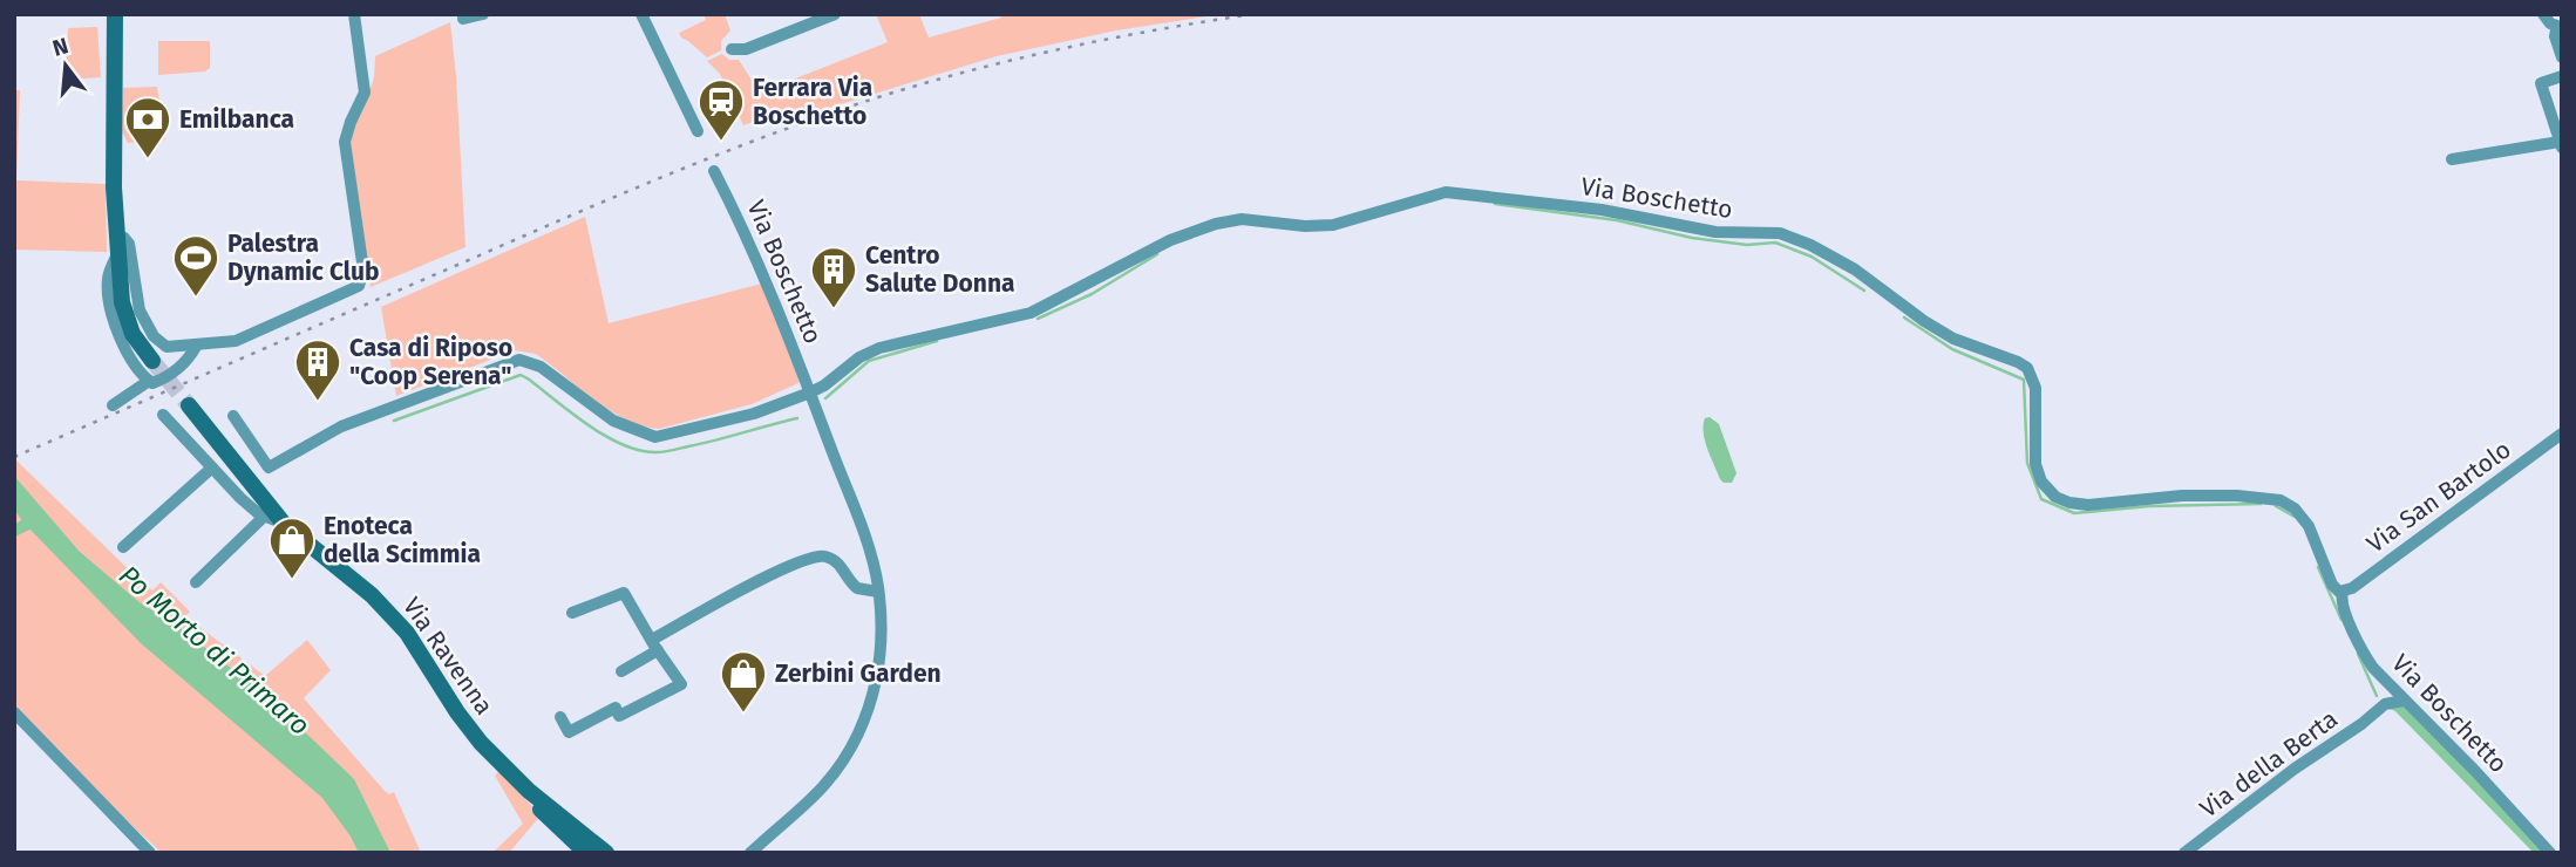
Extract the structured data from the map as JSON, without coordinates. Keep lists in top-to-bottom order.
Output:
{
  "streets": {
    "main road": ["Via Ravenna"],
    "street": ["Via Boschetto", "Via San Bartolo", "Via della Berta"]
  },
  "crossings": [
    ["Via Boschetto", "Via San Bartolo"],
    ["Via Boschetto", "Via della Berta"]
  ],
  "water": ["Po Morto di Primaro"],
  "places": {
    "station": ["Ferrara Via Boschetto"],
    "bank": ["Emilbanca"],
    "sports": ["Palestra Dynamic Club"],
    "building": ["Centro Salute Donna", "Casa di Riposo \"Coop Serena\""],
    "shop": ["Enoteca della Scimmia", "Zerbini Garden"]
  },
  "north": "top"
}
